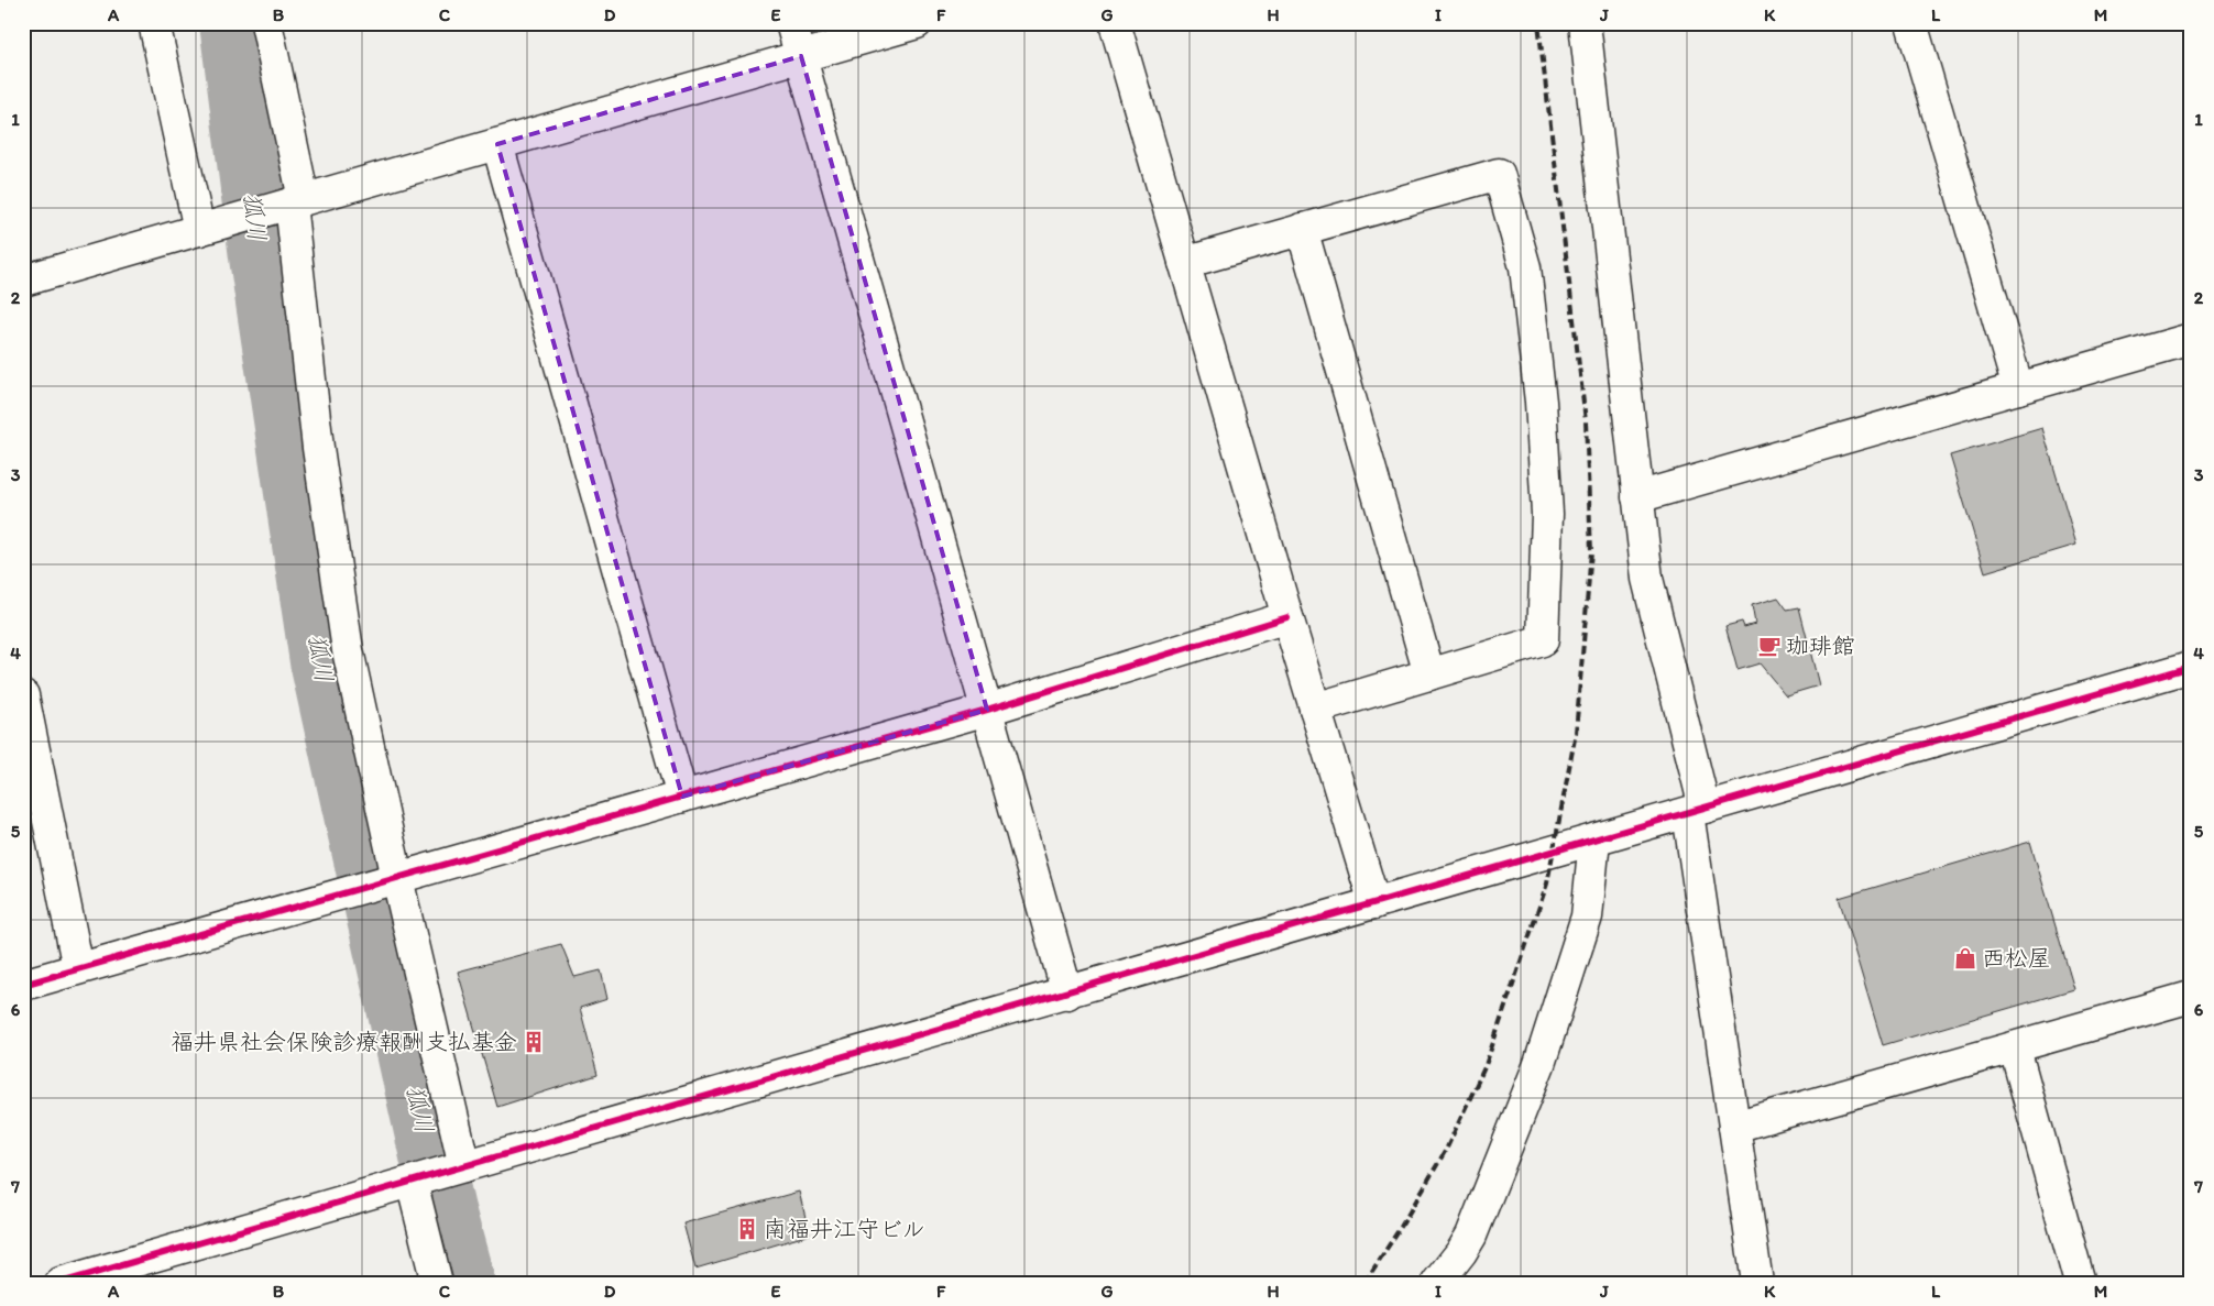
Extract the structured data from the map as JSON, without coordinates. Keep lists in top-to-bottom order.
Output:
{
  "water": ["狐川"],
  "places": {
    "cafe": ["珈琲館"],
    "shop": ["西松屋"],
    "building": ["福井県社会保険診療報酬支払基金", "南福井江守ビル"]
  },
  "grid": {
    "columns": [
      "A",
      "B",
      "C",
      "D",
      "E",
      "F",
      "G",
      "H",
      "I",
      "J",
      "K",
      "L",
      "M"
    ],
    "rows": [
      "1",
      "2",
      "3",
      "4",
      "5",
      "6",
      "7"
    ]
  }
}
